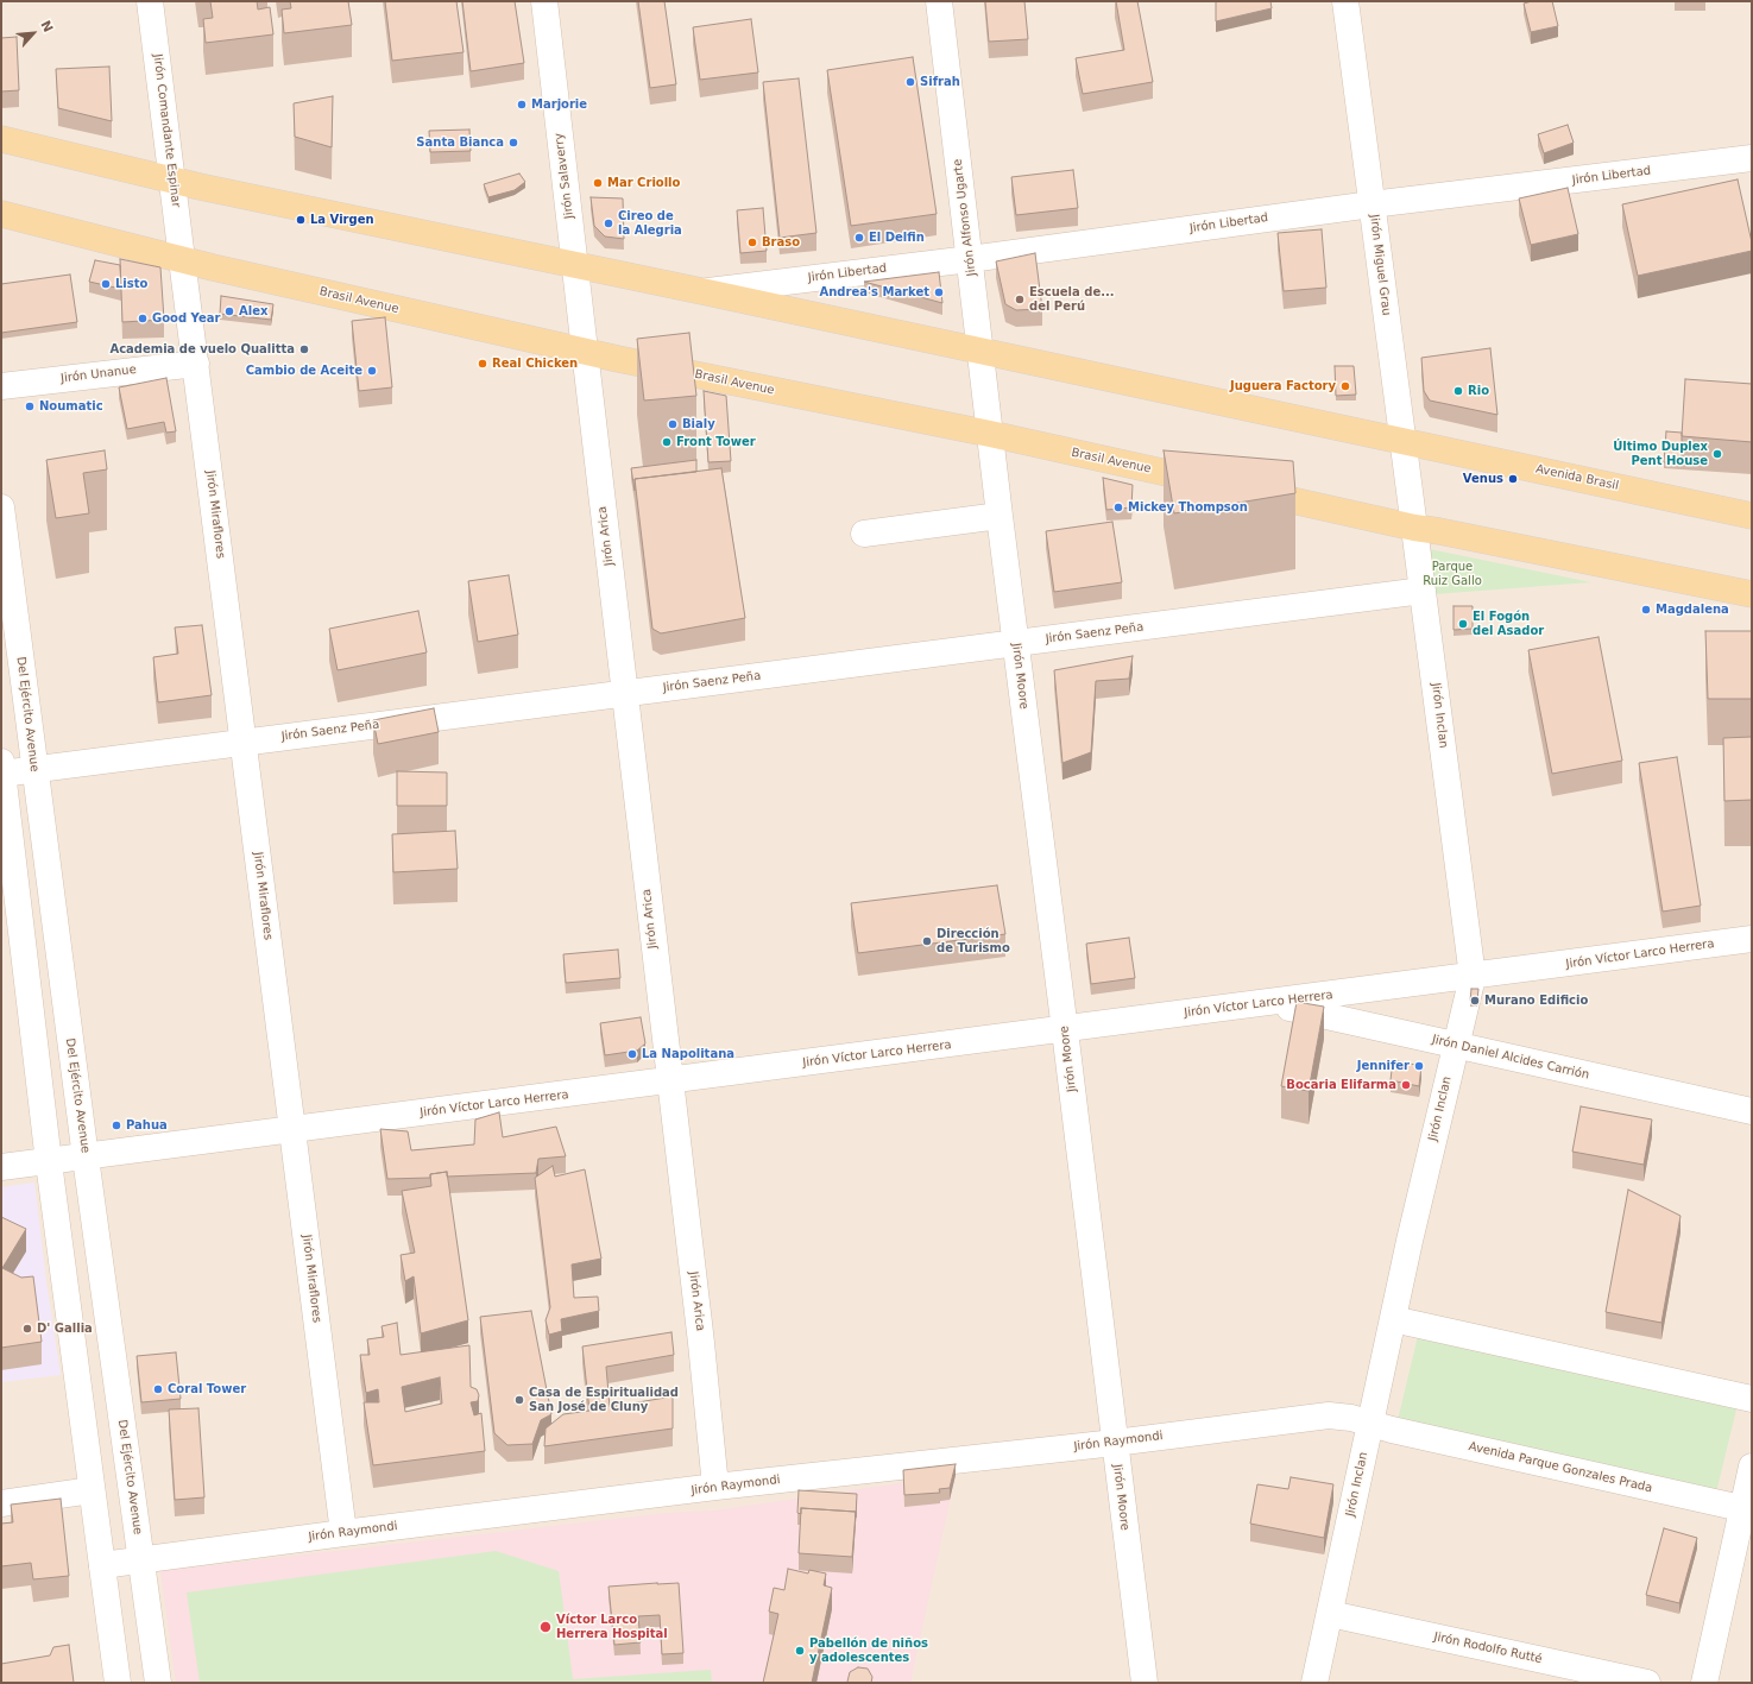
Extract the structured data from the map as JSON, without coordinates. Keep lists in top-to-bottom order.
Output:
{
  "streets": {
    "main road": ["Brasil Avenue", "Avenida Brasil"],
    "street": [
      "Jirón Comandante Espinar",
      "Jirón Salaverry",
      "Jirón Libertad",
      "Jirón Alfonso Ugarte",
      "Jirón Miguel Grau",
      "Jirón Unanue",
      "Jirón Miraflores",
      "Jirón Arica",
      "Jirón Saenz Peña",
      "Jirón Moore",
      "Del Ejército Avenue",
      "Jirón Inclan",
      "Jirón Víctor Larco Herrera",
      "Jirón Daniel Alcides Carrión",
      "Jirón Raymondi",
      "Avenida Parque Gonzales Prada",
      "Jirón Rodolfo Rutté"
    ]
  },
  "crossings": [
    ["Jirón Comandante Espinar", "Brasil Avenue"],
    ["Jirón Comandante Espinar", "Jirón Miraflores"],
    ["Jirón Salaverry", "Brasil Avenue"],
    ["Jirón Salaverry", "Jirón Arica"],
    ["Jirón Libertad", "Jirón Alfonso Ugarte"],
    ["Jirón Libertad", "Jirón Miguel Grau"],
    ["Jirón Alfonso Ugarte", "Brasil Avenue"],
    ["Jirón Alfonso Ugarte", "Jirón Moore"],
    ["Jirón Miguel Grau", "Brasil Avenue"],
    ["Jirón Miguel Grau", "Avenida Brasil"],
    ["Jirón Miguel Grau", "Jirón Inclan"],
    ["Brasil Avenue", "Jirón Miraflores"],
    ["Brasil Avenue", "Jirón Arica"],
    ["Brasil Avenue", "Jirón Moore"],
    ["Brasil Avenue", "Jirón Inclan"],
    ["Jirón Unanue", "Jirón Miraflores"],
    ["Jirón Miraflores", "Jirón Saenz Peña"],
    ["Jirón Miraflores", "Jirón Víctor Larco Herrera"],
    ["Jirón Miraflores", "Jirón Raymondi"],
    ["Jirón Arica", "Jirón Saenz Peña"],
    ["Jirón Arica", "Jirón Víctor Larco Herrera"],
    ["Jirón Arica", "Jirón Raymondi"],
    ["Jirón Saenz Peña", "Jirón Moore"],
    ["Jirón Saenz Peña", "Del Ejército Avenue"],
    ["Jirón Saenz Peña", "Jirón Inclan"],
    ["Jirón Moore", "Jirón Víctor Larco Herrera"],
    ["Jirón Moore", "Jirón Raymondi"],
    ["Del Ejército Avenue", "Jirón Víctor Larco Herrera"],
    ["Del Ejército Avenue", "Jirón Raymondi"],
    ["Jirón Inclan", "Jirón Víctor Larco Herrera"],
    ["Jirón Inclan", "Jirón Daniel Alcides Carrión"],
    ["Jirón Inclan", "Jirón Raymondi"],
    ["Jirón Inclan", "Avenida Parque Gonzales Prada"],
    ["Jirón Inclan", "Jirón Rodolfo Rutté"],
    ["Jirón Víctor Larco Herrera", "Jirón Daniel Alcides Carrión"],
    ["Jirón Raymondi", "Avenida Parque Gonzales Prada"]
  ],
  "parks": ["Parque Ruiz Gallo"],
  "places": [
    "Sifrah",
    "Marjorie",
    "Santa Bianca",
    "Mar Criollo",
    "La Virgen",
    "Cireo de la Alegria",
    "El Delfin",
    "Braso",
    "Listo",
    "Andrea's Market",
    "Escuela de... del Perú",
    "Alex",
    "Good Year",
    "Academia de vuelo Qualitta",
    "Real Chicken",
    "Cambio de Aceite",
    "Juguera Factory",
    "Rio",
    "Noumatic",
    "Bialy",
    "Front Tower",
    "Último Duplex Pent House",
    "Venus",
    "Mickey Thompson",
    "Magdalena",
    "El Fogón del Asador",
    "Dirección de Turismo",
    "Murano Edificio",
    "La Napolitana",
    "Jennifer",
    "Bocaria Elifarma",
    "Pahua",
    "D' Gallia",
    "Coral Tower",
    "Casa de Espiritualidad San José de Cluny",
    "Víctor Larco Herrera Hospital",
    "Pabellón de niños y adolescentes"
  ],
  "north": "top right"
}
